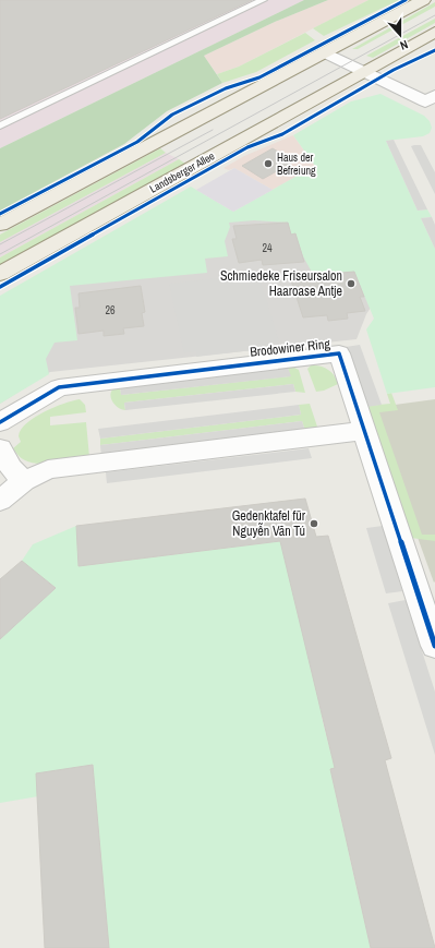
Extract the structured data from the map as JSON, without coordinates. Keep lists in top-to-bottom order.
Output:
{
  "streets": {
    "main road": ["Landsberger Allee"],
    "street": ["Brodowiner Ring"]
  },
  "places": ["Haus der Befreiung", "Schmiedeke Friseursalon Haaroase Antje", "Gedenktafel für Nguyễn Văn Tú"],
  "house_numbers": ["24", "26"],
  "north": "bottom"
}
